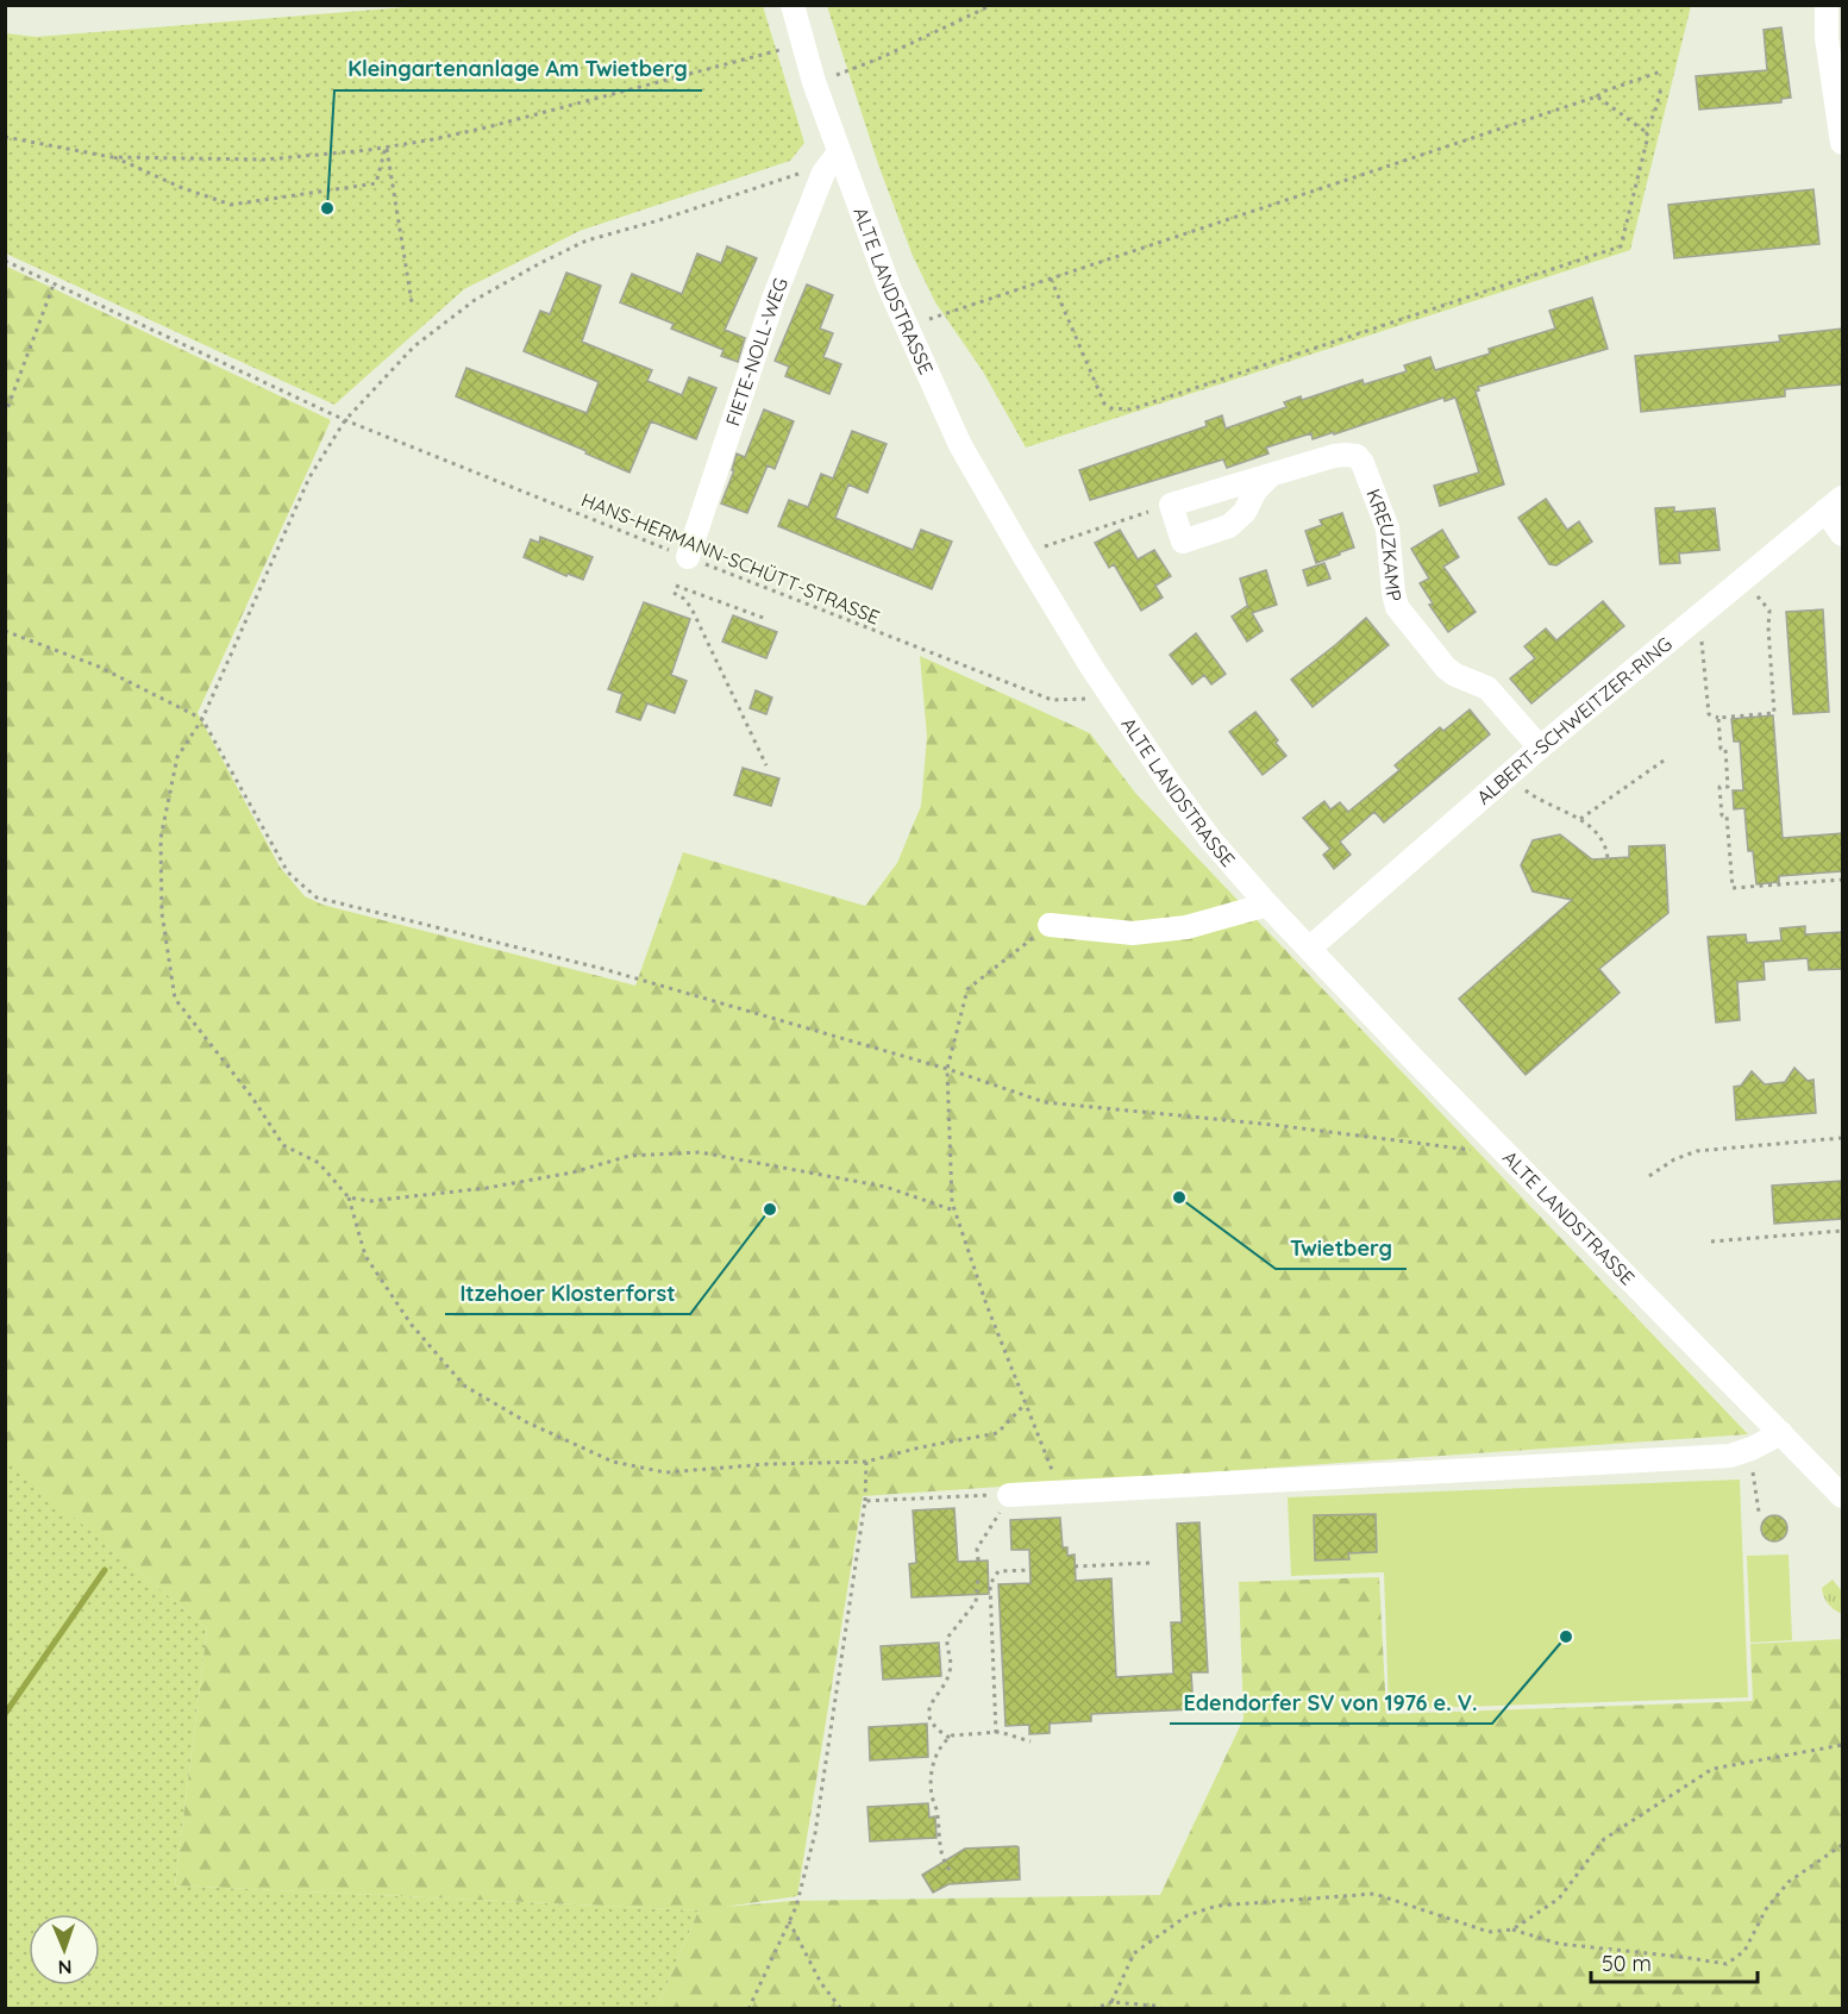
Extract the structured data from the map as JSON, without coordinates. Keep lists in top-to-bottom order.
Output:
{
  "streets": {
    "street": [
      "ALTE LANDSTRASSE",
      "FIETE-NOLL-WEG",
      "KREUZKAMP",
      "ALBERT-SCHWEITZER-RING"
    ],
    "path": ["HANS-HERMANN-SCHÜTT-STRASSE"]
  },
  "crossings": [
    ["ALTE LANDSTRASSE", "FIETE-NOLL-WEG"],
    ["ALTE LANDSTRASSE", "HANS-HERMANN-SCHÜTT-STRASSE"],
    ["ALTE LANDSTRASSE", "ALBERT-SCHWEITZER-RING"],
    ["FIETE-NOLL-WEG", "HANS-HERMANN-SCHÜTT-STRASSE"],
    ["KREUZKAMP", "ALBERT-SCHWEITZER-RING"]
  ],
  "places": [
    "Kleingartenanlage Am Twietberg",
    "Twietberg",
    "Itzehoer Klosterforst",
    "Edendorfer SV von 1976 e. V."
  ],
  "scale_bar": "50 m",
  "north": "bottom"
}
